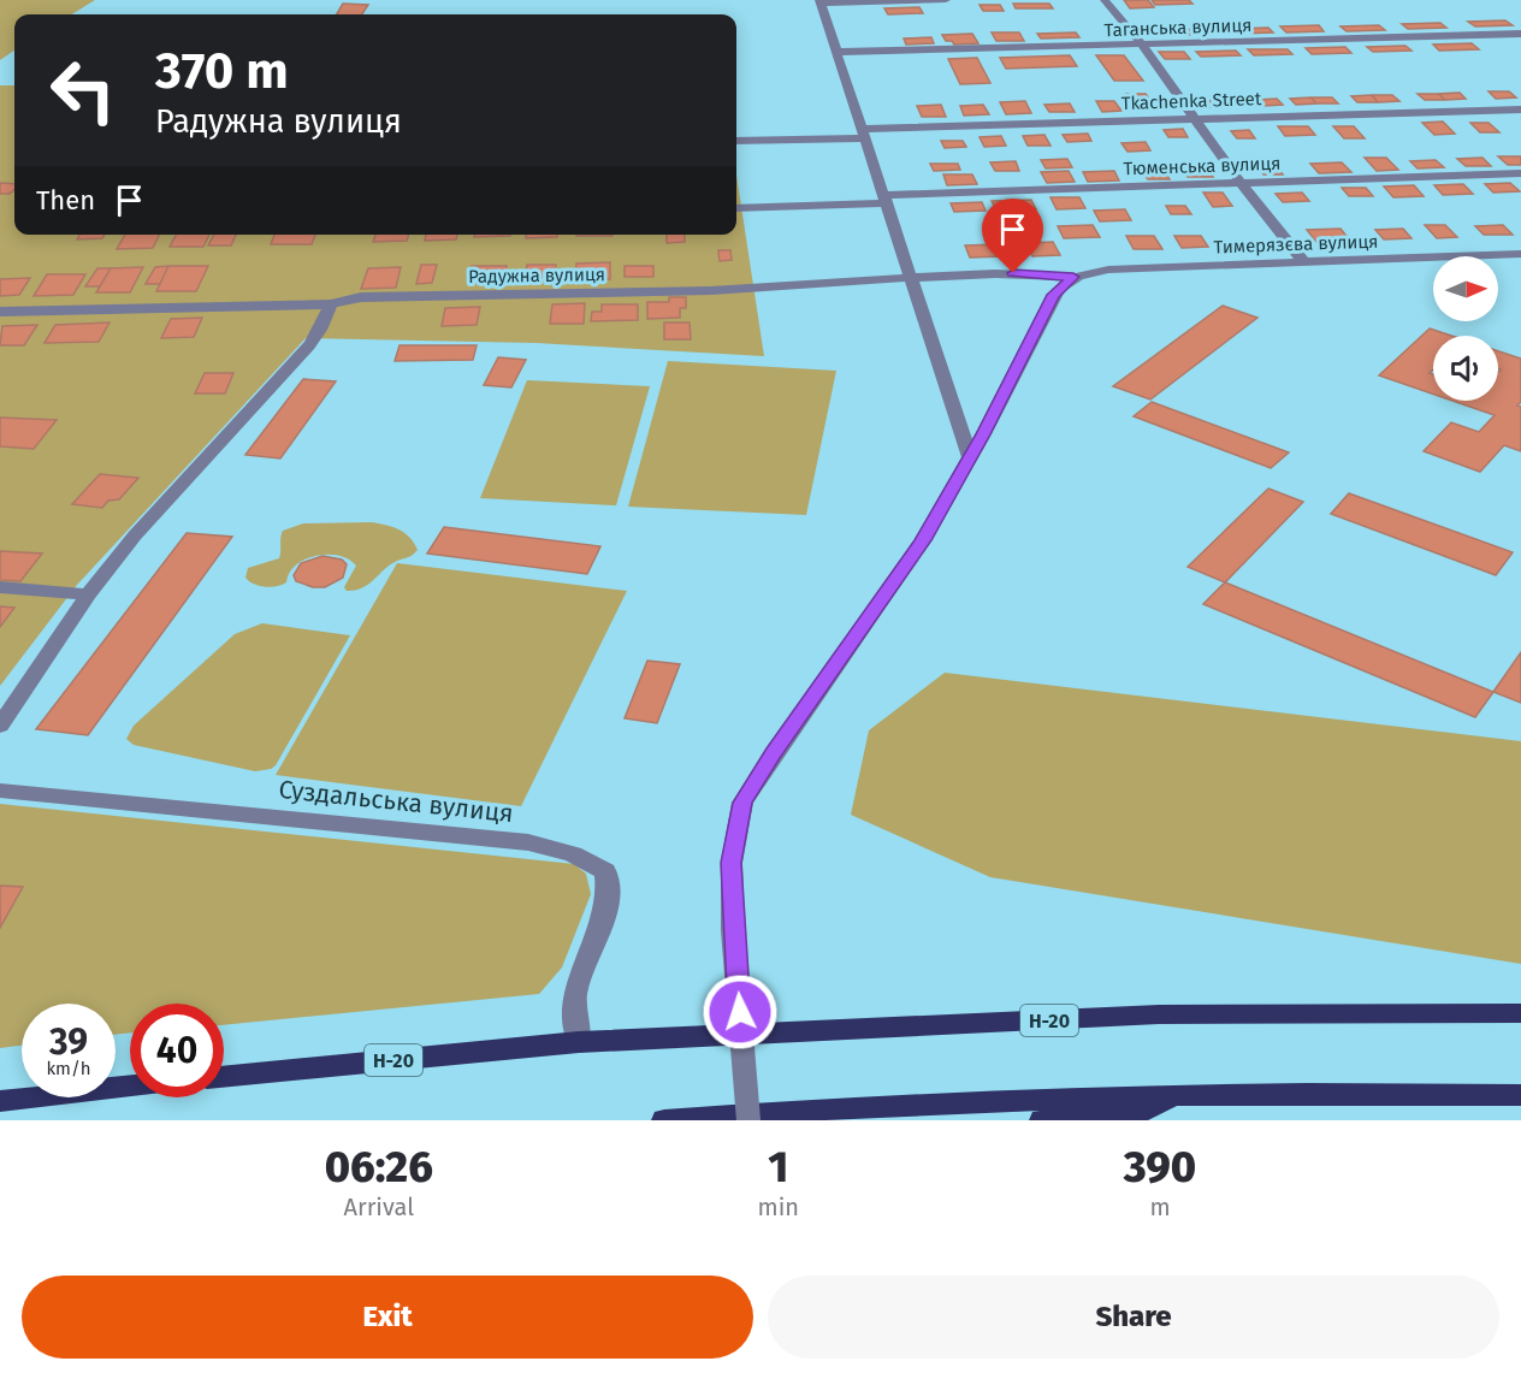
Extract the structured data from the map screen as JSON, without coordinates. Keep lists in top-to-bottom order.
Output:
{
  "streets": {
    "main road": ["Н-20"],
    "street": [
      "Таганська вулиця",
      "Tkachenka Street",
      "Тюменська вулиця",
      "Тимерязєва вулиця",
      "Радужна вулиця",
      "Суздальська вулиця"
    ]
  },
  "crossings": [
    ["Тимерязєва вулиця", "Радужна вулиця"],
    ["Суздальська вулиця", "Н-20"]
  ],
  "north": "right",
  "page": {
    "turn": ["370 m", "Радужна вулиця"],
    "then": "Then",
    "speed": "39 km/h",
    "limit": "40",
    "eta": [
      "06:26",
      "Arrival",
      "1",
      "min",
      "390",
      "m"
    ],
    "buttons": ["Exit", "Share"]
  }
}
